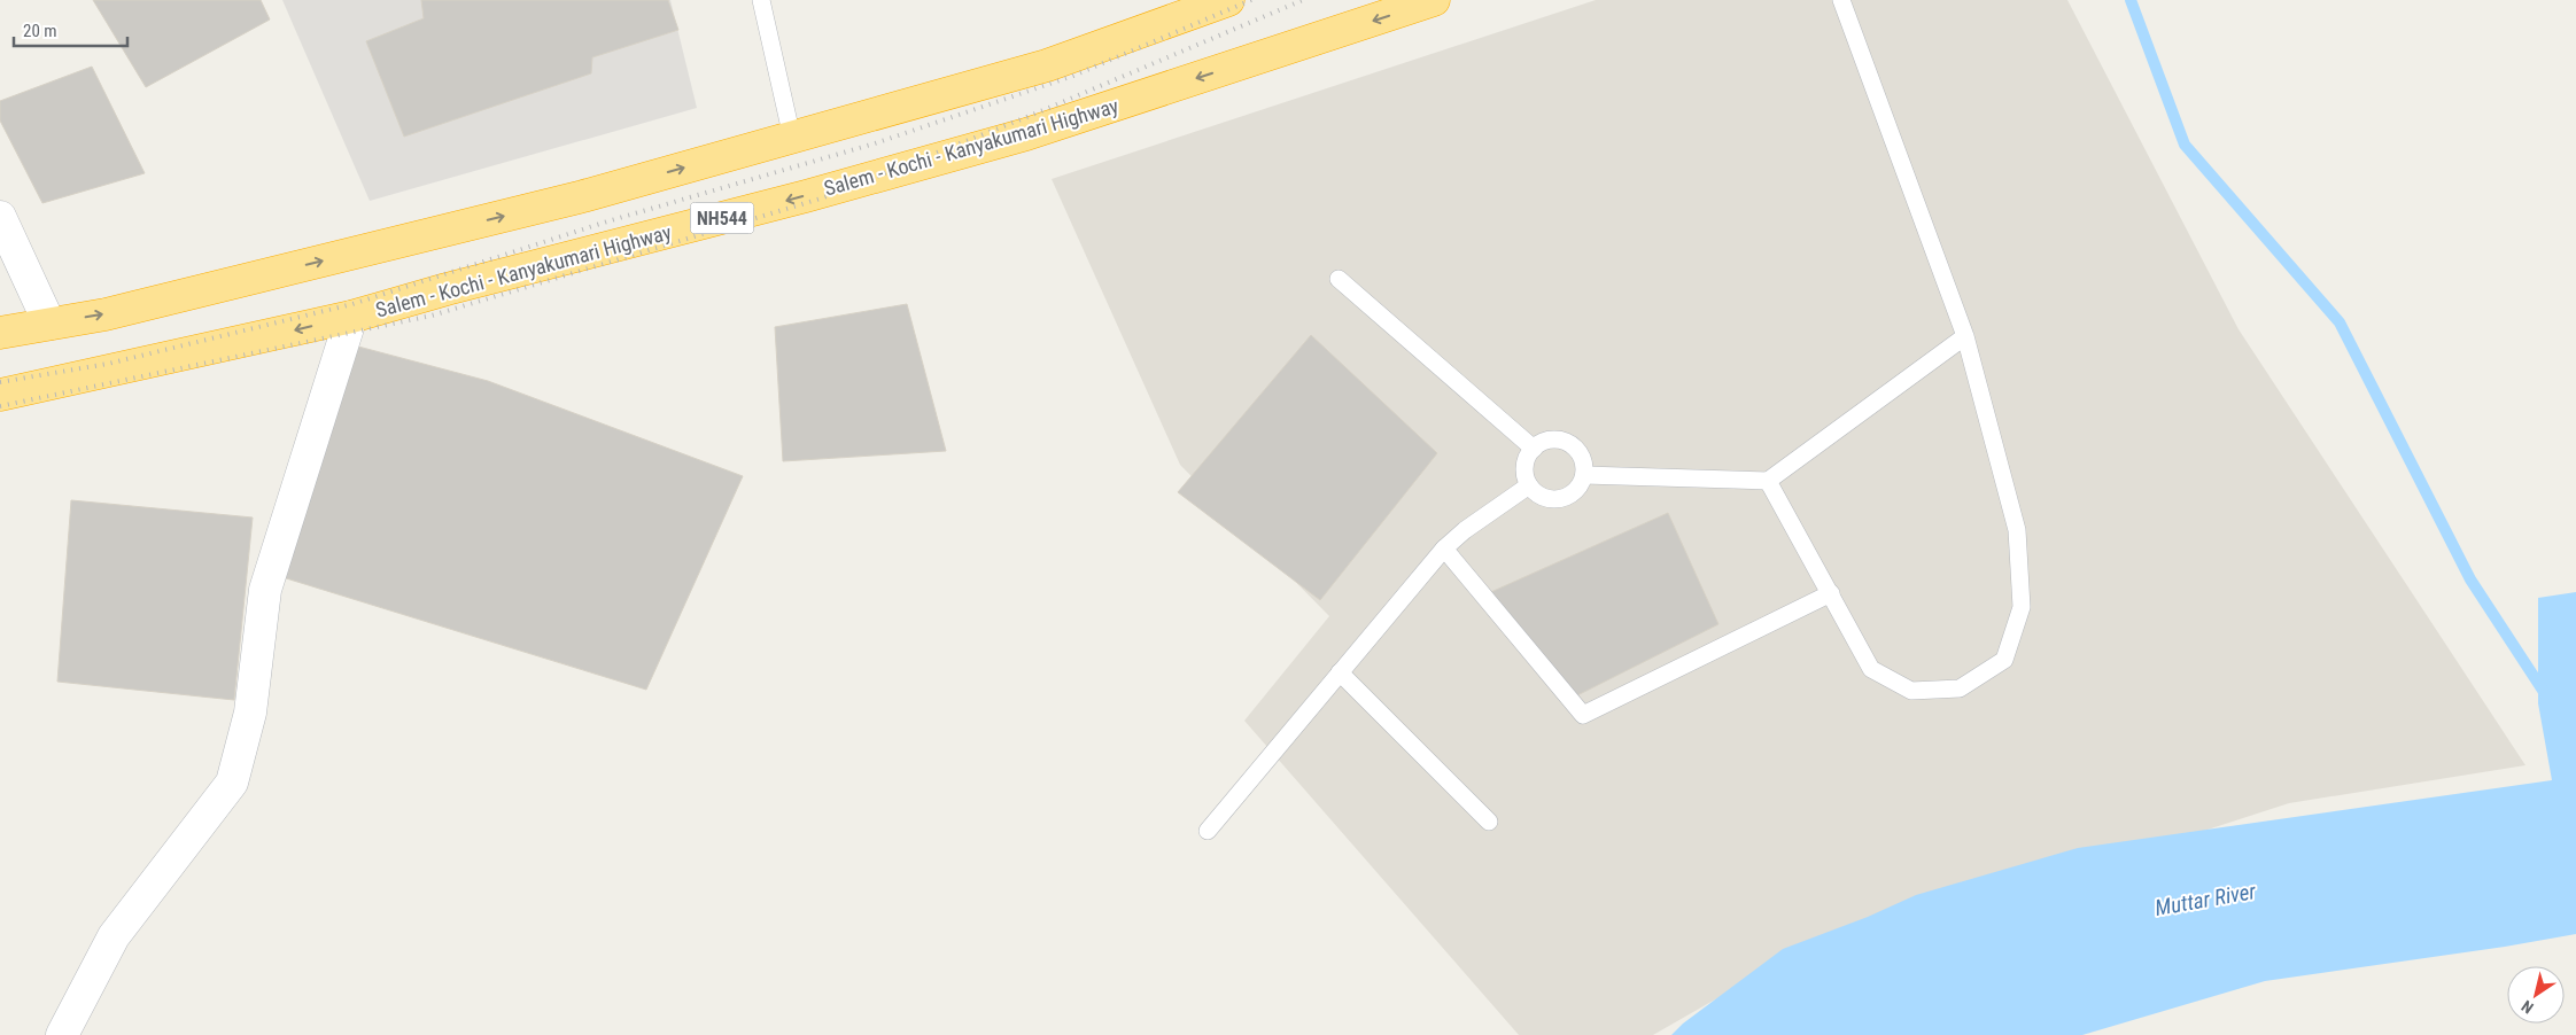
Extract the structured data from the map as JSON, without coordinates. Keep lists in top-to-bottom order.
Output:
{
  "streets": {
    "highway": ["Salem - Kochi - Kanyakumari Highway", "NH544"]
  },
  "water": ["Muttar River"],
  "scale_bar": "20 m",
  "north": "bottom left"
}
